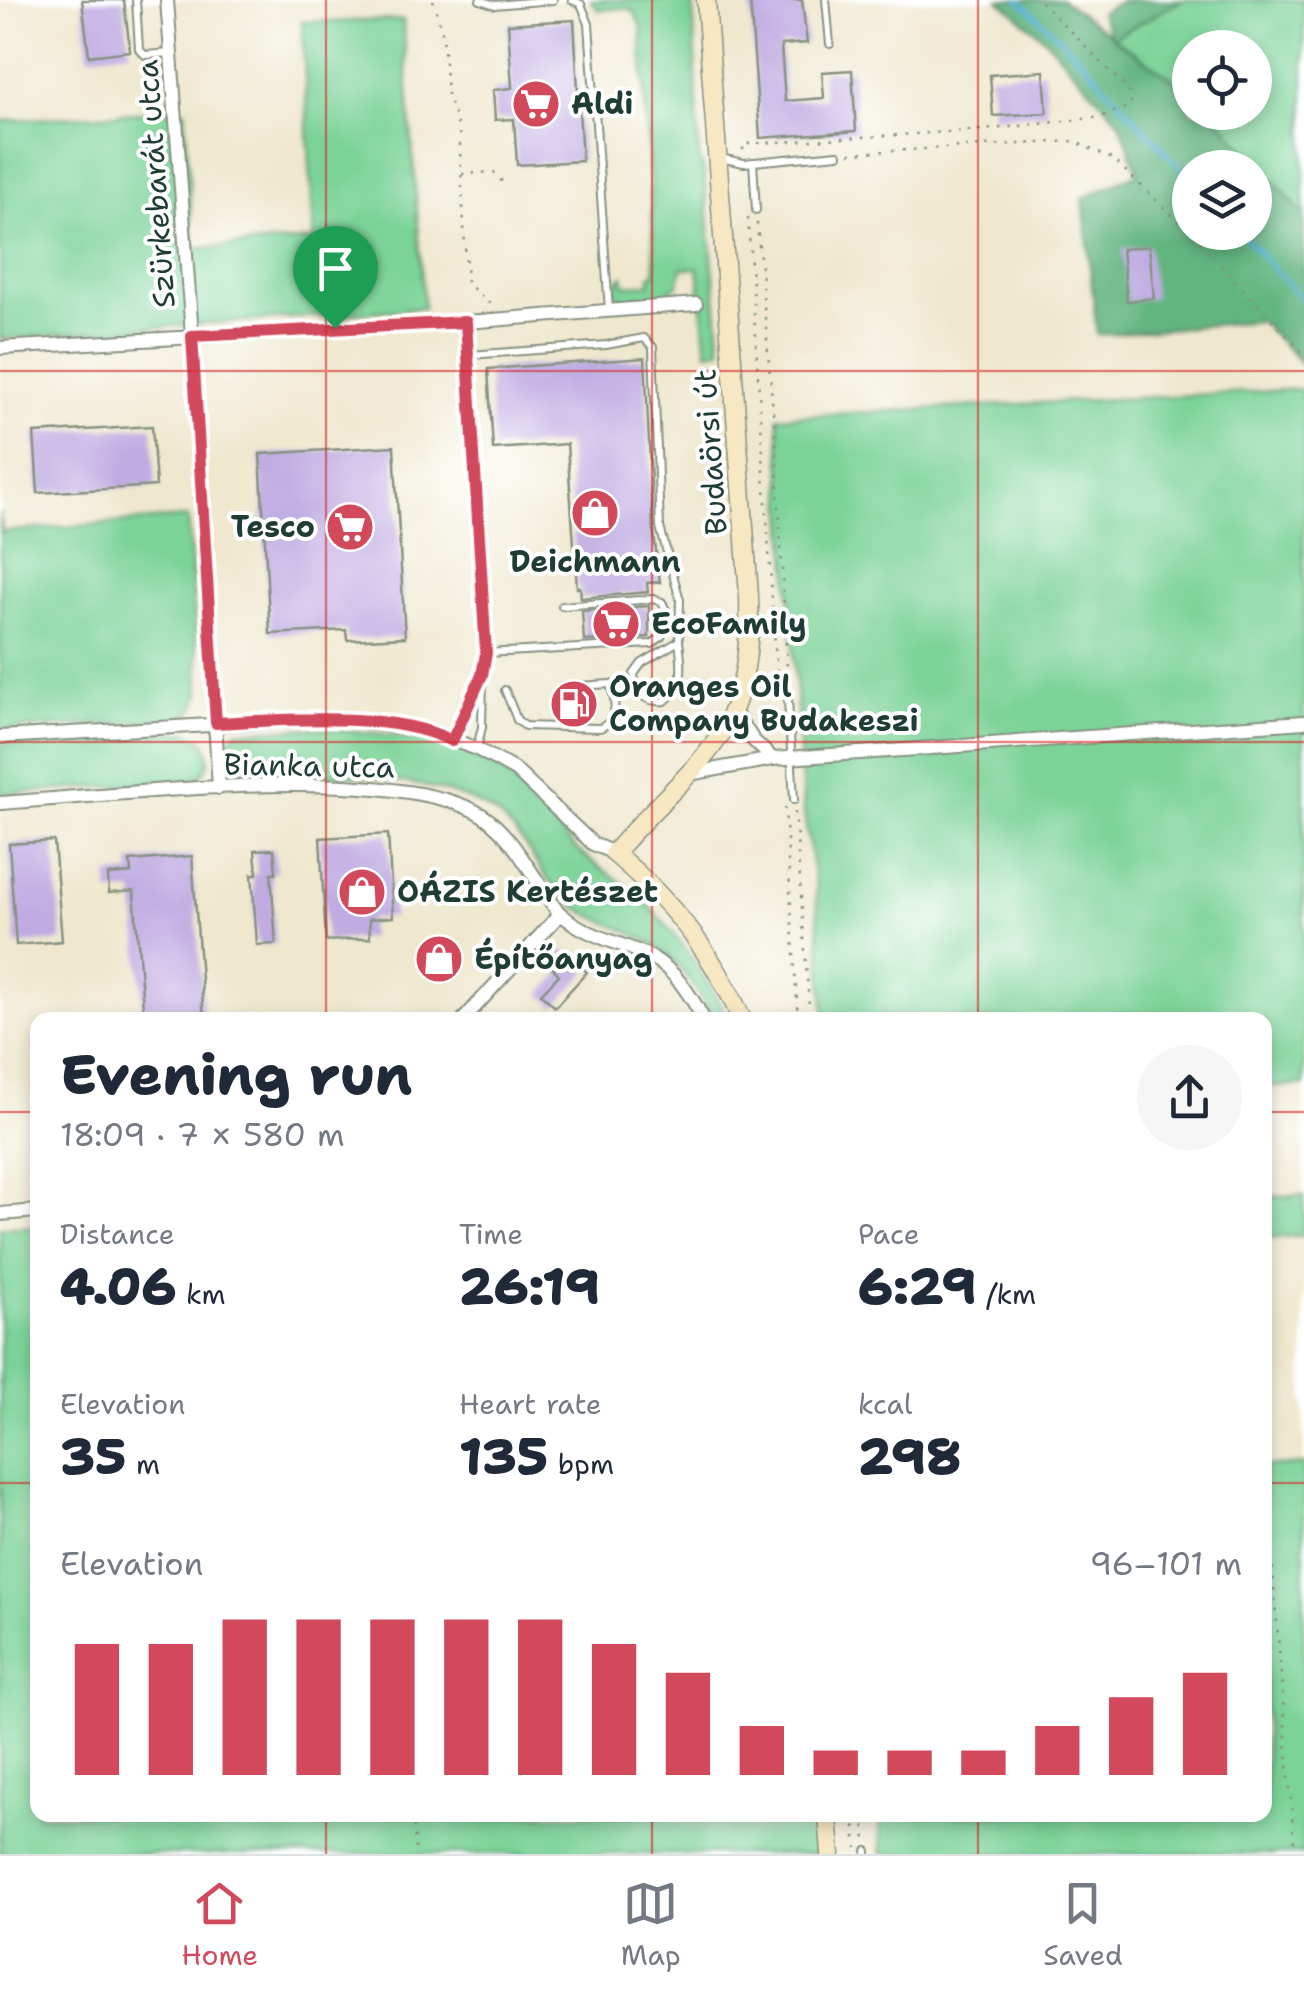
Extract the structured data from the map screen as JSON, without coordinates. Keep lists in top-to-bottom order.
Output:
{
  "streets": {
    "main road": ["Budaörsi út"],
    "street": ["Szürkebarát utca", "Bianka utca"]
  },
  "crossings": [
    ["Szürkebarát utca", "Bianka utca"],
    ["Budaörsi út", "Bianka utca"]
  ],
  "places": {
    "supermarket": ["Aldi", "Tesco", "EcoFamily"],
    "shop": ["Deichmann", "OÁZIS Kertészet", "Építőanyag"],
    "fuel station": ["Oranges Oil Company Budakeszi"]
  },
  "page": {
    "heading": ["Evening run", "18:09 · 7 × 580 m"],
    "stats": [
      ["Distance", "4.06 km"],
      ["Time", "26:19"],
      ["Pace", "6:29 /km"],
      ["Elevation", "35 m"],
      ["Heart rate", "135 bpm"],
      ["kcal", "298"]
    ],
    "chart": ["Elevation", "96–101 m"],
    "tabs": ["Home", "Map", "Saved"]
  }
}
